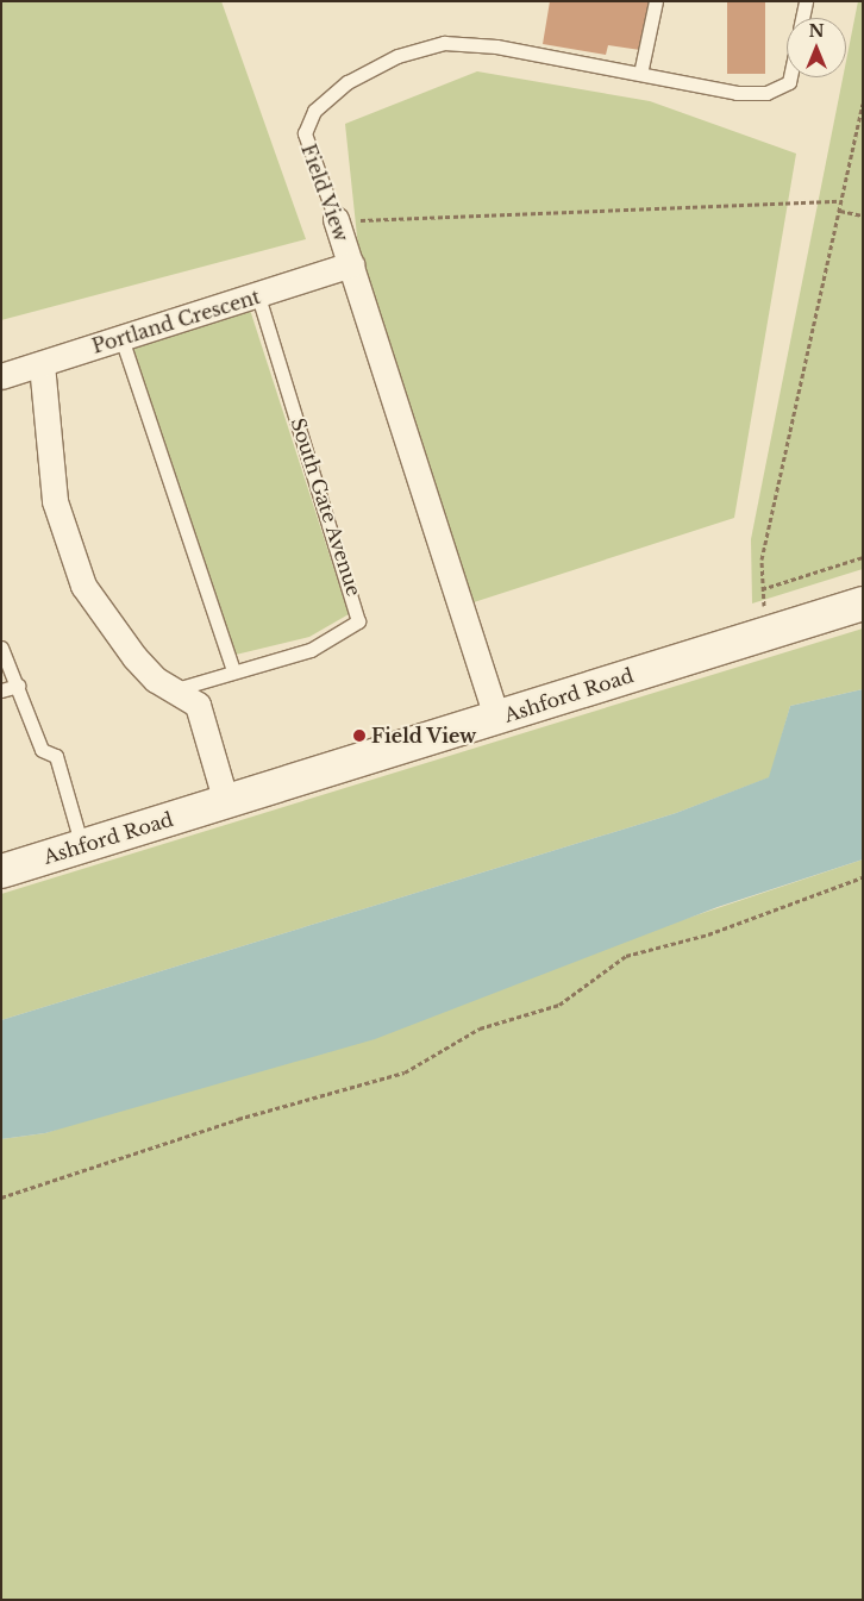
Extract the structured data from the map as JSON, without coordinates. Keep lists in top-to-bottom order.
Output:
{
  "streets": {
    "main road": ["Ashford Road"],
    "street": ["Field View", "Portland Crescent"],
    "lane": ["South Gate Avenue"]
  },
  "crossings": [
    ["Field View", "Portland Crescent"],
    ["Field View", "Ashford Road"],
    ["Portland Crescent", "South Gate Avenue"]
  ],
  "places": ["Field View"],
  "north": "top"
}
